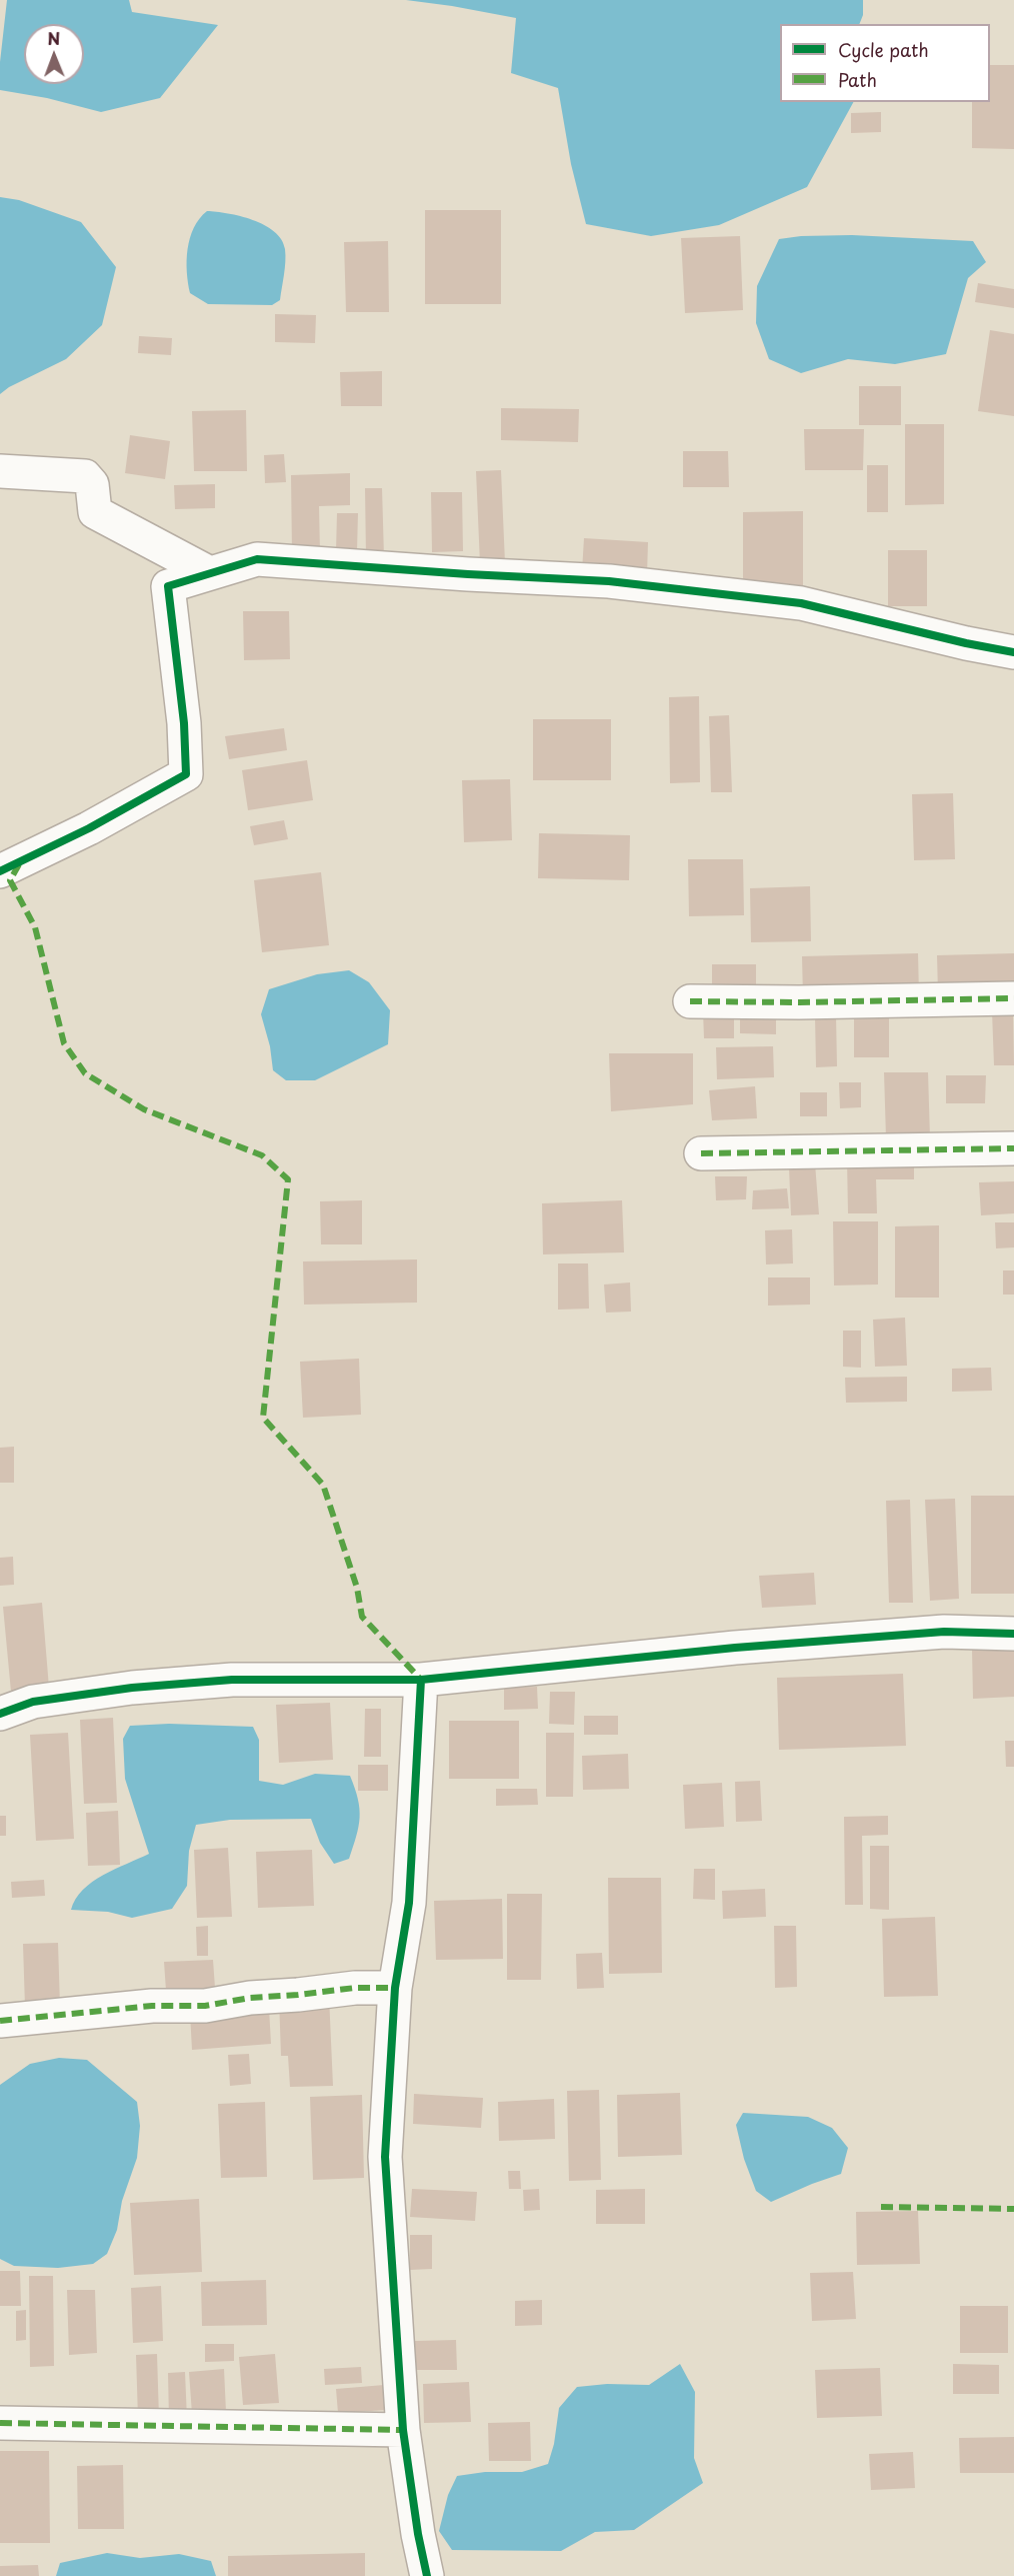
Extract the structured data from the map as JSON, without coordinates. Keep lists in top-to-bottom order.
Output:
{
  "legend": ["Cycle path", "Path"],
  "north": "top"
}
